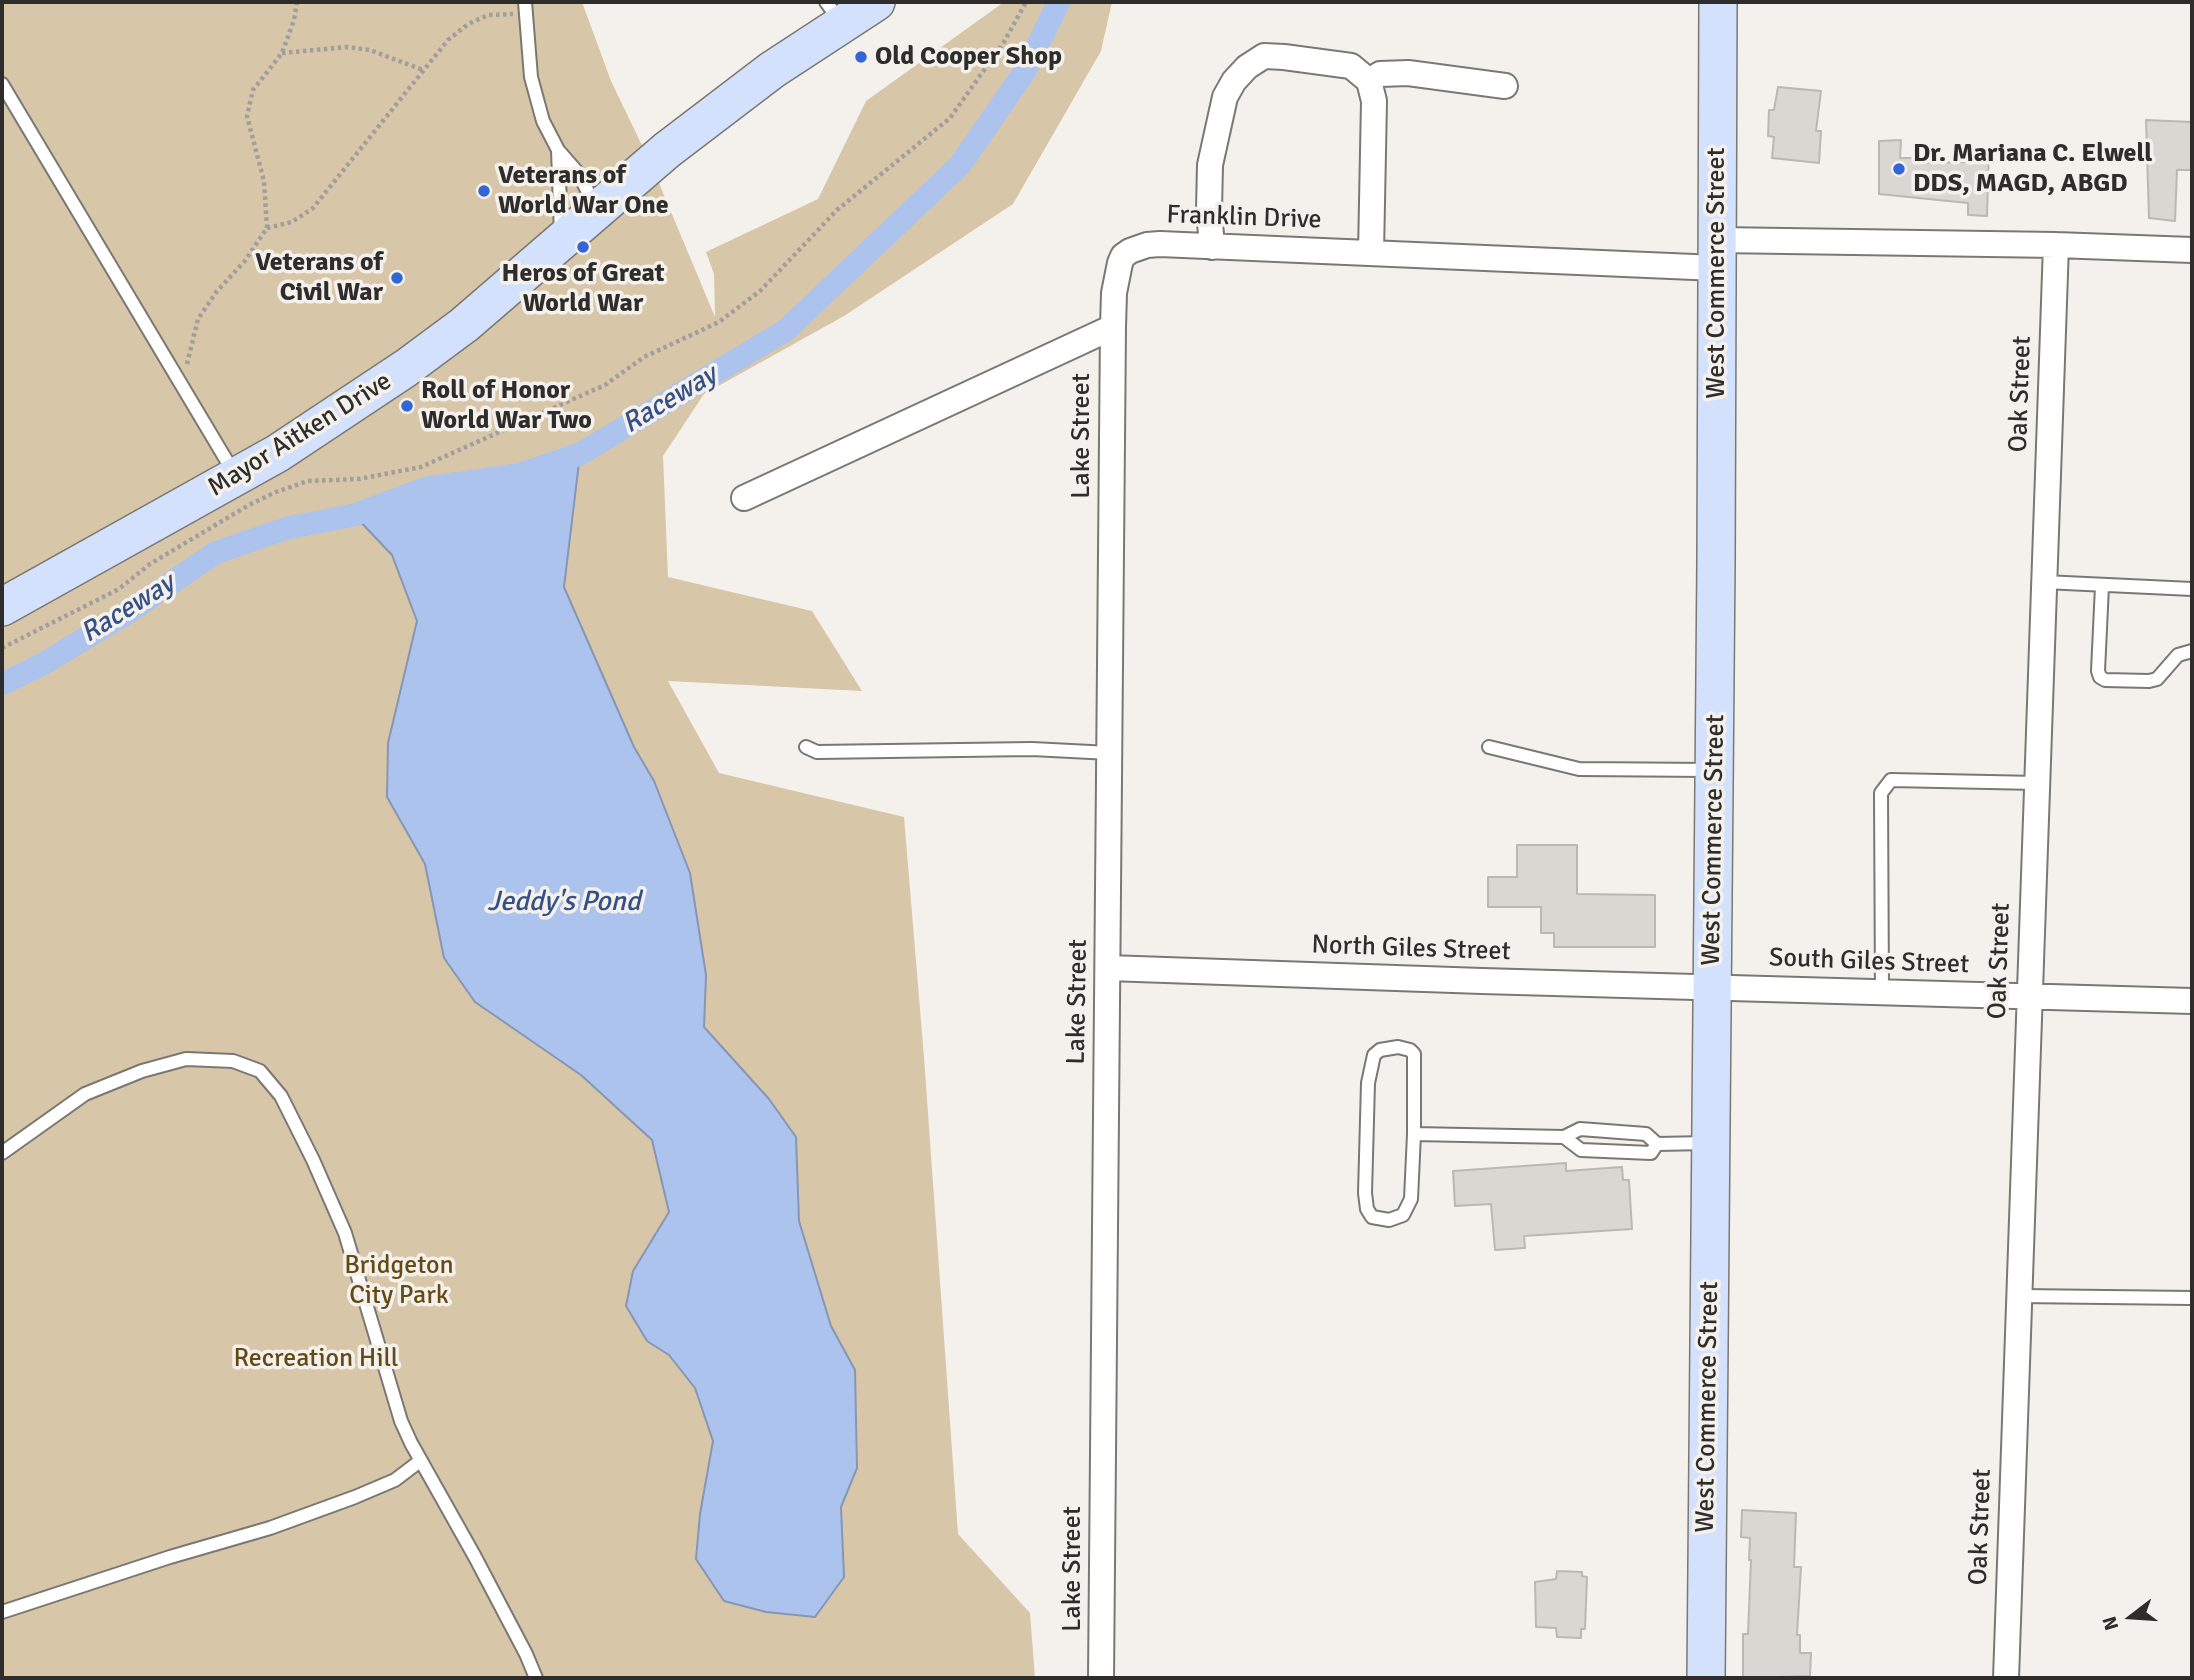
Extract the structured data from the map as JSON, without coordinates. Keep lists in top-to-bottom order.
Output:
{
  "streets": {
    "street": [
      "Franklin Drive",
      "West Commerce Street",
      "Oak Street",
      "Mayor Aitken Drive",
      "Lake Street",
      "North Giles Street",
      "South Giles Street"
    ]
  },
  "crossings": [
    ["Franklin Drive", "West Commerce Street"],
    ["Franklin Drive", "Oak Street"],
    ["Franklin Drive", "Lake Street"],
    ["West Commerce Street", "North Giles Street"],
    ["West Commerce Street", "South Giles Street"],
    ["Oak Street", "South Giles Street"],
    ["Lake Street", "North Giles Street"],
    ["North Giles Street", "South Giles Street"]
  ],
  "water": ["Raceway", "Jeddy's Pond"],
  "parks": ["Bridgeton City Park", "Recreation Hill"],
  "places": [
    "Old Cooper Shop",
    "Dr. Mariana C. Elwell DDS, MAGD, ABGD",
    "Veterans of World War One",
    "Heros of Great World War",
    "Veterans of Civil War",
    "Roll of Honor World War Two"
  ],
  "north": "left"
}
